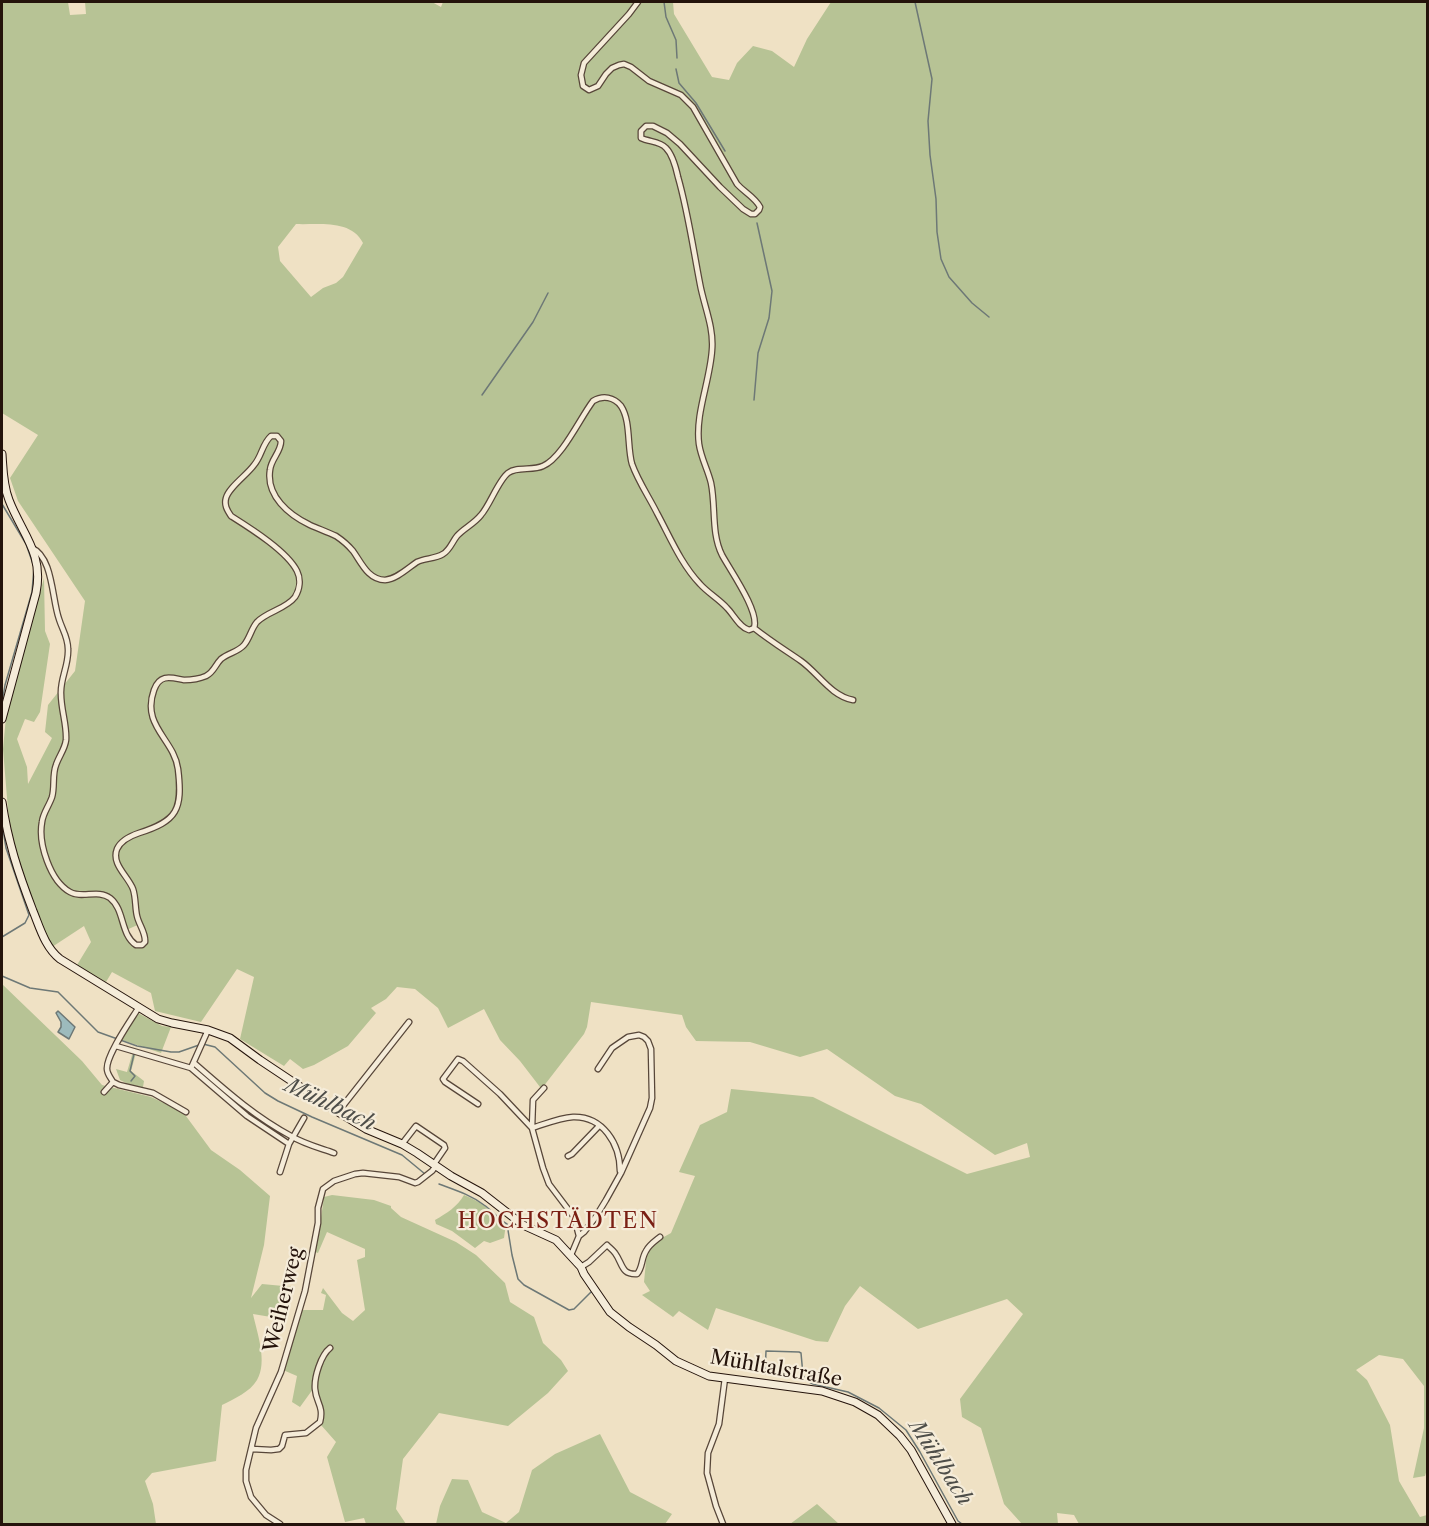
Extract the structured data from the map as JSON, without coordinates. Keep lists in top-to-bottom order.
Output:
{
  "streets": {
    "main road": ["Mühltalstraße"],
    "street": ["Weiherweg"]
  },
  "crossings": [
    ["Weiherweg", "Mühltalstraße"]
  ],
  "districts": ["HOCHSTÄDTEN"],
  "water": ["Mühlbach"]
}
